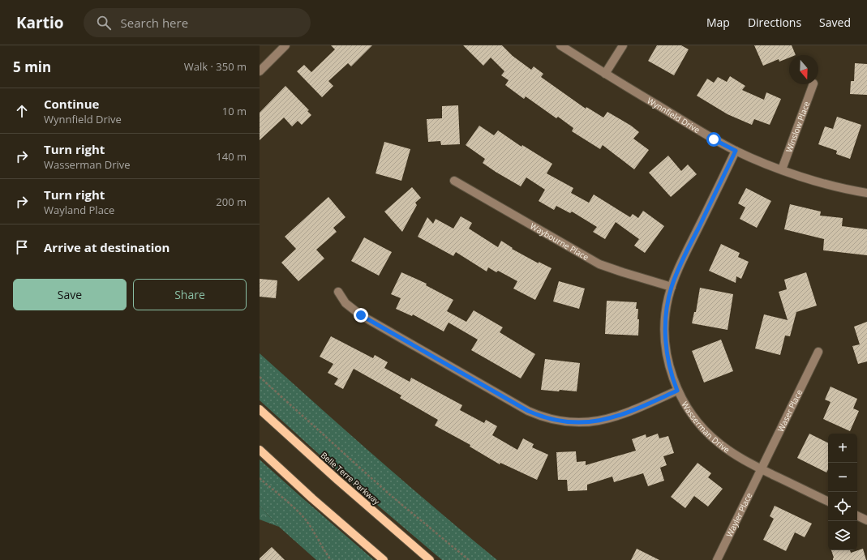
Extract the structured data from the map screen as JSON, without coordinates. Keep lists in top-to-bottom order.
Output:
{
  "streets": {
    "main road": ["Belle Terre Parkway"],
    "street": [
      "Wynnfield Drive",
      "Winslow Place",
      "Waybourne Place",
      "Waser Place",
      "Wasserman Drive",
      "Wayler Place"
    ]
  },
  "crossings": [
    ["Wynnfield Drive", "Winslow Place"],
    ["Wynnfield Drive", "Wasserman Drive"],
    ["Waybourne Place", "Wasserman Drive"],
    ["Waser Place", "Wasserman Drive"],
    ["Waser Place", "Wayler Place"],
    ["Wasserman Drive", "Wayler Place"]
  ],
  "north": "bottom",
  "page": {
    "header": "Kartio",
    "search": "Search here",
    "nav": ["Map", "Directions", "Saved"],
    "heading": ["5 min", "Walk · 350 m"],
    "list": [
      ["Continue", "Wynnfield Drive", "10 m"],
      ["Turn right", "Wasserman Drive", "140 m"],
      ["Turn right", "Wayland Place", "200 m"],
      "Arrive at destination"
    ],
    "buttons": ["Save", "Share"],
    "map_buttons": ["+", "−"]
  }
}
